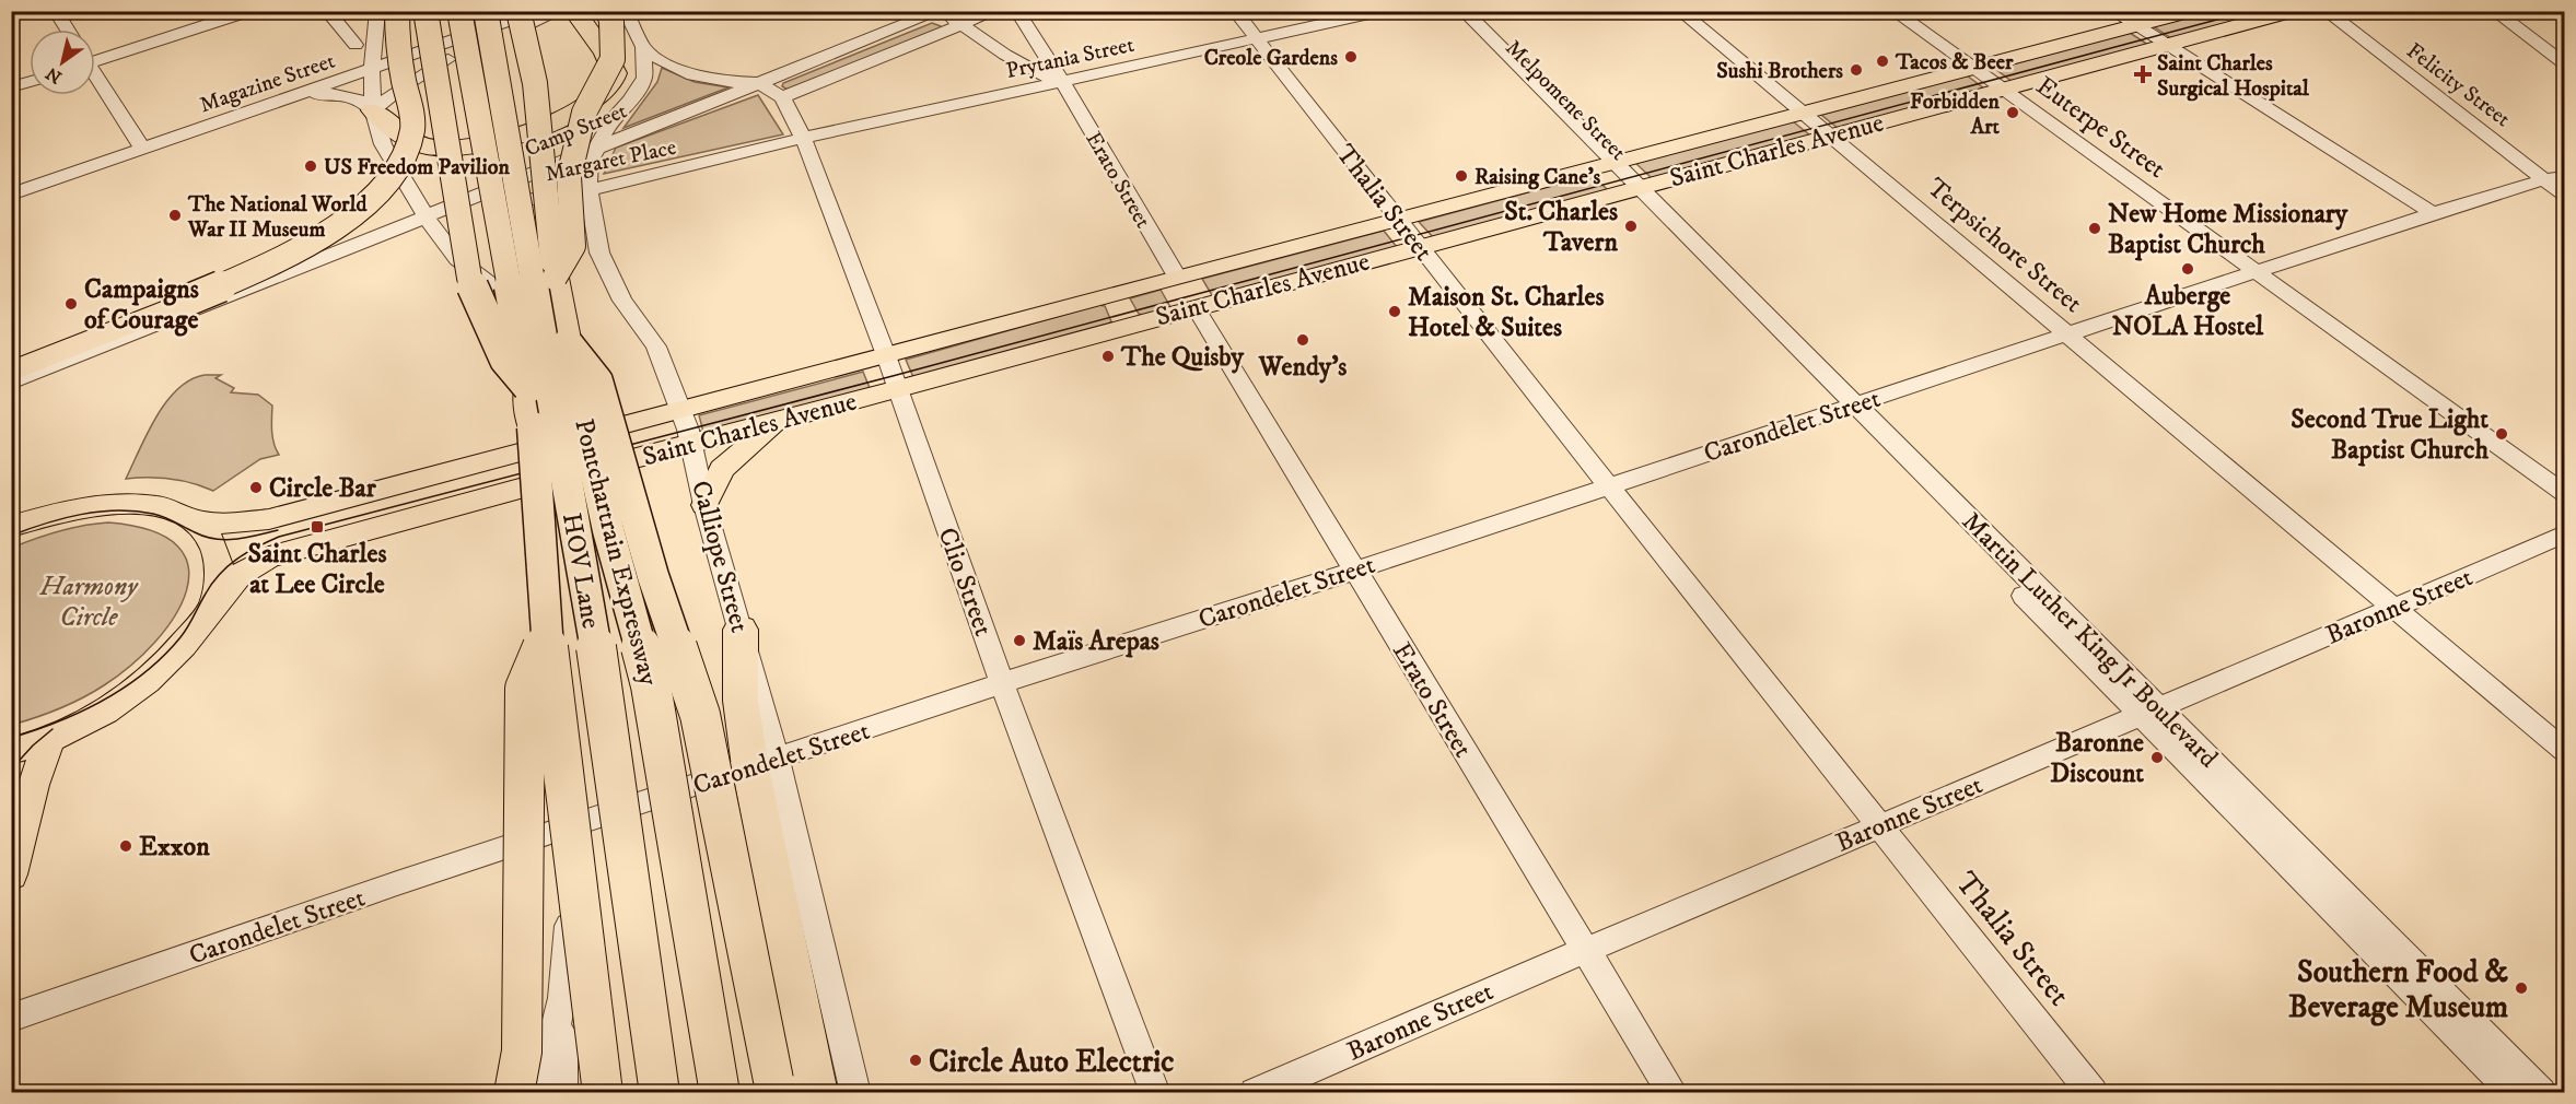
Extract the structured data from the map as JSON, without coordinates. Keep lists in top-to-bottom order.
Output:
{
  "streets": {
    "highway": ["Pontchartrain Expressway", "HOV Lane"],
    "main road": ["Saint Charles Avenue"],
    "street": [
      "Prytania Street",
      "Magazine Street",
      "Felicity Street",
      "Melpomene Street",
      "Euterpe Street",
      "Camp Street",
      "Margaret Place",
      "Erato Street",
      "Thalia Street",
      "Terpsichore Street",
      "Carondelet Street",
      "Calliope Street",
      "Clio Street",
      "Baronne Street",
      "Martin Luther King Jr Boulevard"
    ]
  },
  "crossings": [
    ["Prytania Street", "Margaret Place"],
    ["Prytania Street", "Erato Street"],
    ["Prytania Street", "Thalia Street"],
    ["Prytania Street", "Clio Street"],
    ["Felicity Street", "Carondelet Street"],
    ["Melpomene Street", "Saint Charles Avenue"],
    ["Melpomene Street", "Martin Luther King Jr Boulevard"],
    ["Euterpe Street", "Saint Charles Avenue"],
    ["Euterpe Street", "Carondelet Street"],
    ["Camp Street", "Margaret Place"],
    ["Camp Street", "Calliope Street"],
    ["Saint Charles Avenue", "Erato Street"],
    ["Saint Charles Avenue", "Thalia Street"],
    ["Saint Charles Avenue", "Terpsichore Street"],
    ["Saint Charles Avenue", "Calliope Street"],
    ["Saint Charles Avenue", "Clio Street"],
    ["Saint Charles Avenue", "Martin Luther King Jr Boulevard"],
    ["Margaret Place", "Calliope Street"],
    ["Margaret Place", "Clio Street"],
    ["Erato Street", "Carondelet Street"],
    ["Erato Street", "Baronne Street"],
    ["Thalia Street", "Carondelet Street"],
    ["Thalia Street", "Baronne Street"],
    ["Terpsichore Street", "Carondelet Street"],
    ["Terpsichore Street", "Baronne Street"],
    ["Carondelet Street", "Clio Street"],
    ["Carondelet Street", "Martin Luther King Jr Boulevard"],
    ["Baronne Street", "Martin Luther King Jr Boulevard"]
  ],
  "parks": ["Harmony Circle"],
  "places": {
    "other": [
      "Creole Gardens",
      "Tacos & Beer",
      "Sushi Brothers",
      "Forbidden Art",
      "US Freedom Pavilion",
      "Raising Cane's",
      "The National World War II Museum",
      "St. Charles Tavern",
      "New Home Missionary Baptist Church",
      "Auberge NOLA Hostel",
      "Campaigns of Courage",
      "Maison St. Charles Hotel & Suites",
      "Wendy's",
      "The Quisby",
      "Second True Light Baptist Church",
      "Circle Bar",
      "Maïs Arepas",
      "Baronne Discount",
      "Exxon",
      "Southern Food & Beverage Museum",
      "Circle Auto Electric"
    ],
    "health": ["Saint Charles Surgical Hospital"],
    "transit": ["Saint Charles at Lee Circle"]
  },
  "north": "bottom left"
}
